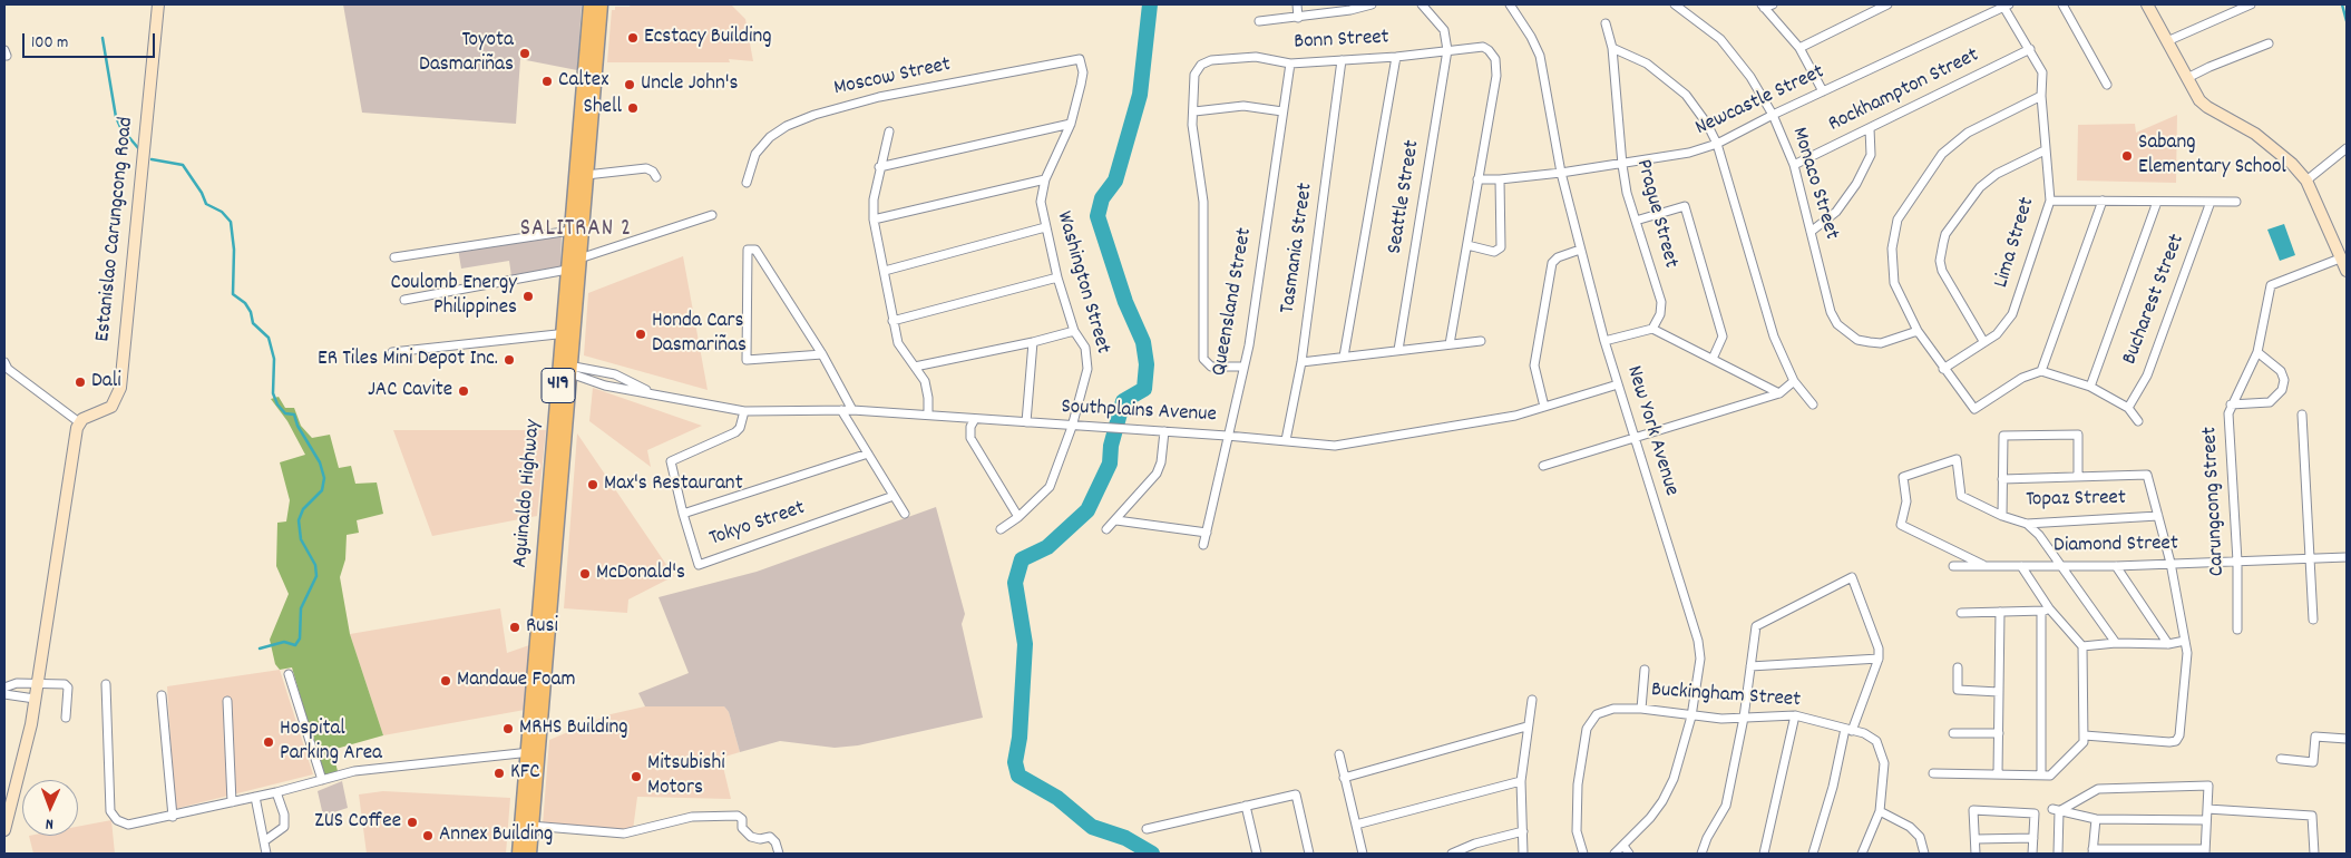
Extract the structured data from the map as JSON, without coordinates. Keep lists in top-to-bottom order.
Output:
{
  "streets": {
    "highway": ["419", "Aguinaldo Highway"],
    "street": [
      "Bonn Street",
      "Moscow Street",
      "Rockhampton Street",
      "Newcastle Street",
      "Monaco Street",
      "Seattle Street",
      "Prague Street",
      "Estanislao Carungcong Road",
      "Lima Street",
      "Tasmania Street",
      "Washington Street",
      "Bucharest Street",
      "Queensland Street",
      "Southplains Avenue",
      "New York Avenue",
      "Topaz Street",
      "Carungcong Street",
      "Tokyo Street",
      "Diamond Street",
      "Buckingham Street"
    ]
  },
  "crossings": [
    ["Bonn Street", "Newcastle Street"],
    ["Bonn Street", "Seattle Street"],
    ["Bonn Street", "Tasmania Street"],
    ["Bonn Street", "Queensland Street"],
    ["Moscow Street", "Washington Street"],
    ["Rockhampton Street", "Monaco Street"],
    ["Rockhampton Street", "Lima Street"],
    ["Newcastle Street", "Monaco Street"],
    ["Newcastle Street", "Prague Street"],
    ["Newcastle Street", "Lima Street"],
    ["Newcastle Street", "New York Avenue"],
    ["Tasmania Street", "Southplains Avenue"],
    ["Washington Street", "Southplains Avenue"],
    ["Queensland Street", "Southplains Avenue"],
    ["Southplains Avenue", "New York Avenue"],
    ["Southplains Avenue", "Aguinaldo Highway"],
    ["Southplains Avenue", "Tokyo Street"],
    ["New York Avenue", "Buckingham Street"],
    ["Topaz Street", "Diamond Street"],
    ["Carungcong Street", "Diamond Street"]
  ],
  "districts": ["SALITRAN 2"],
  "places": [
    "Ecstacy Building",
    "Toyota Dasmariñas",
    "Caltex",
    "Uncle John's",
    "Shell",
    "Sabang Elementary School",
    "Coulomb Energy Philippines",
    "Honda Cars Dasmariñas",
    "ER Tiles Mini Depot Inc.",
    "Dali",
    "JAC Cavite",
    "Max's Restaurant",
    "McDonald's",
    "Rusi",
    "Mandaue Foam",
    "MRHS Building",
    "Hospital Parking Area",
    "KFC",
    "Mitsubishi Motors",
    "ZUS Coffee",
    "Annex Building"
  ],
  "scale_bar": "100 m",
  "north": "bottom"
}
